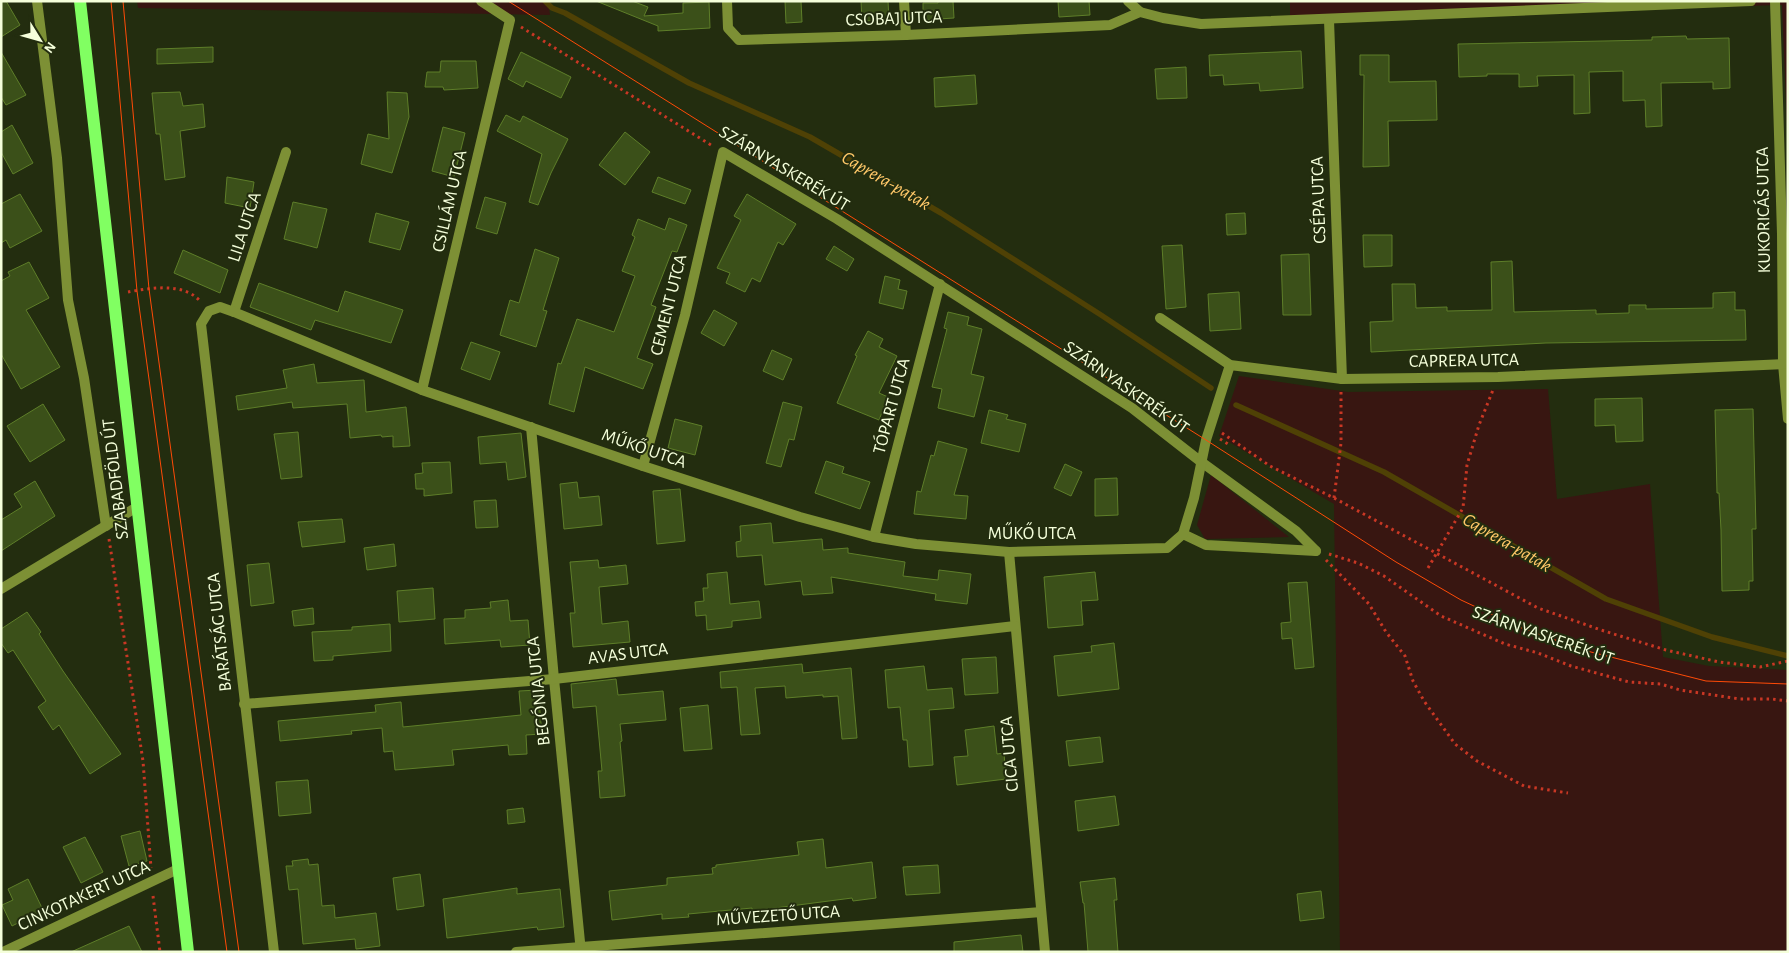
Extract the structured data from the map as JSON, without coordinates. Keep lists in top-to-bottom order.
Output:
{
  "streets": {
    "main road": ["SZABADFÖLD ÚT"],
    "street": [
      "CSOBAJ UTCA",
      "SZÁRNYASKERÉK ÚT",
      "CSÉPA UTCA",
      "CSILLÁM UTCA",
      "KUKORICÁS UTCA",
      "LILA UTCA",
      "CEMENT UTCA",
      "CAPRERA UTCA",
      "TÓPART UTCA",
      "MŰKŐ UTCA",
      "BARÁTSÁG UTCA",
      "AVAS UTCA",
      "BEGÓNIA UTCA",
      "CICA UTCA",
      "CINKOTAKERT UTCA",
      "MŰVEZETŐ UTCA"
    ]
  },
  "crossings": [
    ["SZÁRNYASKERÉK ÚT", "CSILLÁM UTCA"],
    ["SZÁRNYASKERÉK ÚT", "CEMENT UTCA"],
    ["SZÁRNYASKERÉK ÚT", "TÓPART UTCA"],
    ["CSÉPA UTCA", "CAPRERA UTCA"],
    ["CSILLÁM UTCA", "MŰKŐ UTCA"],
    ["KUKORICÁS UTCA", "CAPRERA UTCA"],
    ["LILA UTCA", "MŰKŐ UTCA"],
    ["CEMENT UTCA", "MŰKŐ UTCA"],
    ["TÓPART UTCA", "MŰKŐ UTCA"],
    ["MŰKŐ UTCA", "BARÁTSÁG UTCA"],
    ["MŰKŐ UTCA", "BEGÓNIA UTCA"],
    ["MŰKŐ UTCA", "CICA UTCA"],
    ["SZABADFÖLD ÚT", "CINKOTAKERT UTCA"],
    ["BARÁTSÁG UTCA", "AVAS UTCA"],
    ["AVAS UTCA", "BEGÓNIA UTCA"],
    ["AVAS UTCA", "CICA UTCA"],
    ["BEGÓNIA UTCA", "MŰVEZETŐ UTCA"],
    ["CICA UTCA", "MŰVEZETŐ UTCA"]
  ],
  "water": ["Caprera-patak"],
  "north": "bottom right"
}
